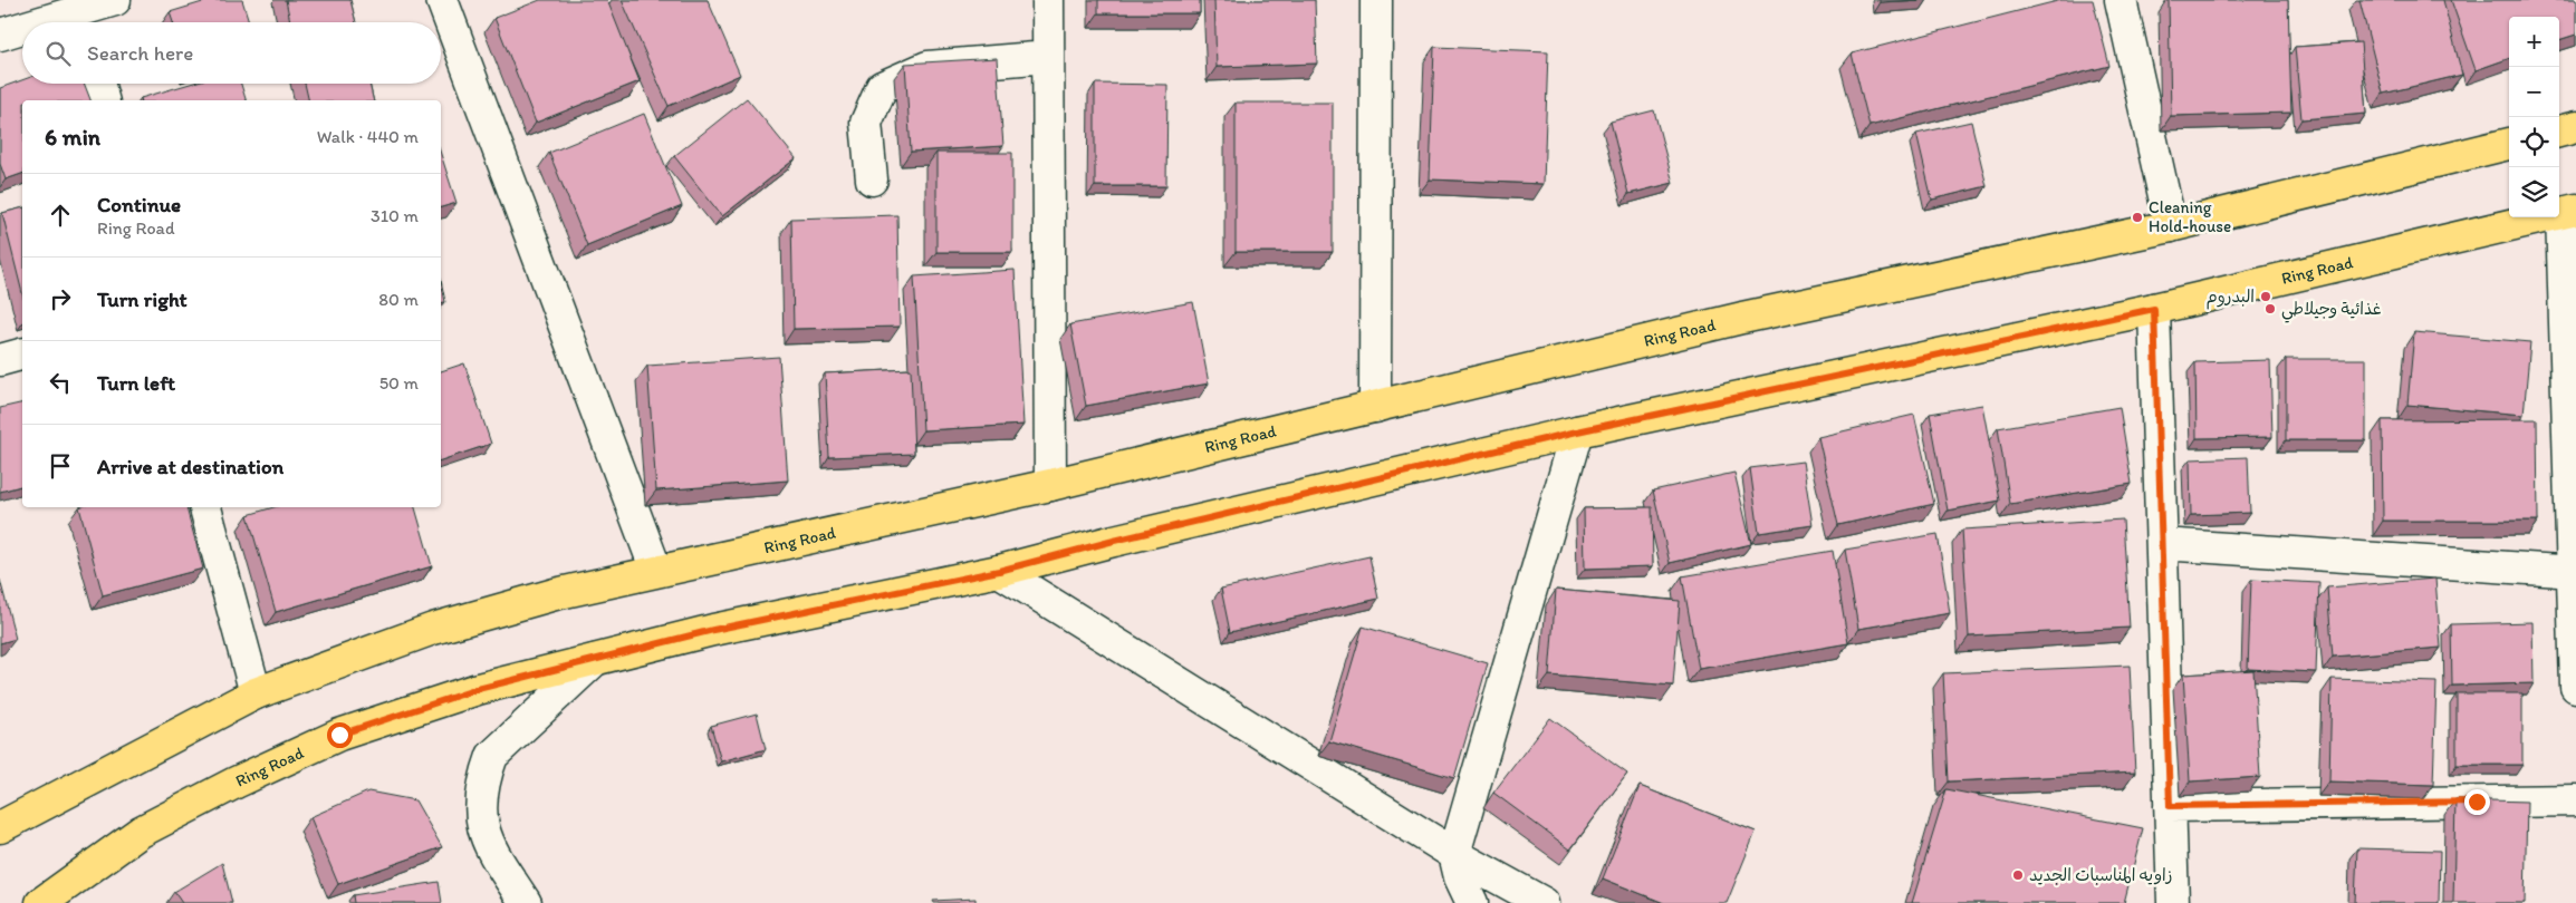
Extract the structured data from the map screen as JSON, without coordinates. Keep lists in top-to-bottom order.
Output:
{
  "streets": {
    "main road": ["Ring Road"]
  },
  "places": [
    "Cleaning Hold-house",
    "البدروم",
    "غذائية وجيلاطي",
    "زاويه المناسبات الجديد"
  ],
  "page": {
    "map_buttons": ["+", "−"],
    "search": "Search here",
    "heading": ["6 min", "Walk · 440 m"],
    "list": [
      ["Continue", "Ring Road", "310 m"],
      ["Turn right", "80 m"],
      ["Turn left", "50 m"],
      "Arrive at destination"
    ]
  }
}
